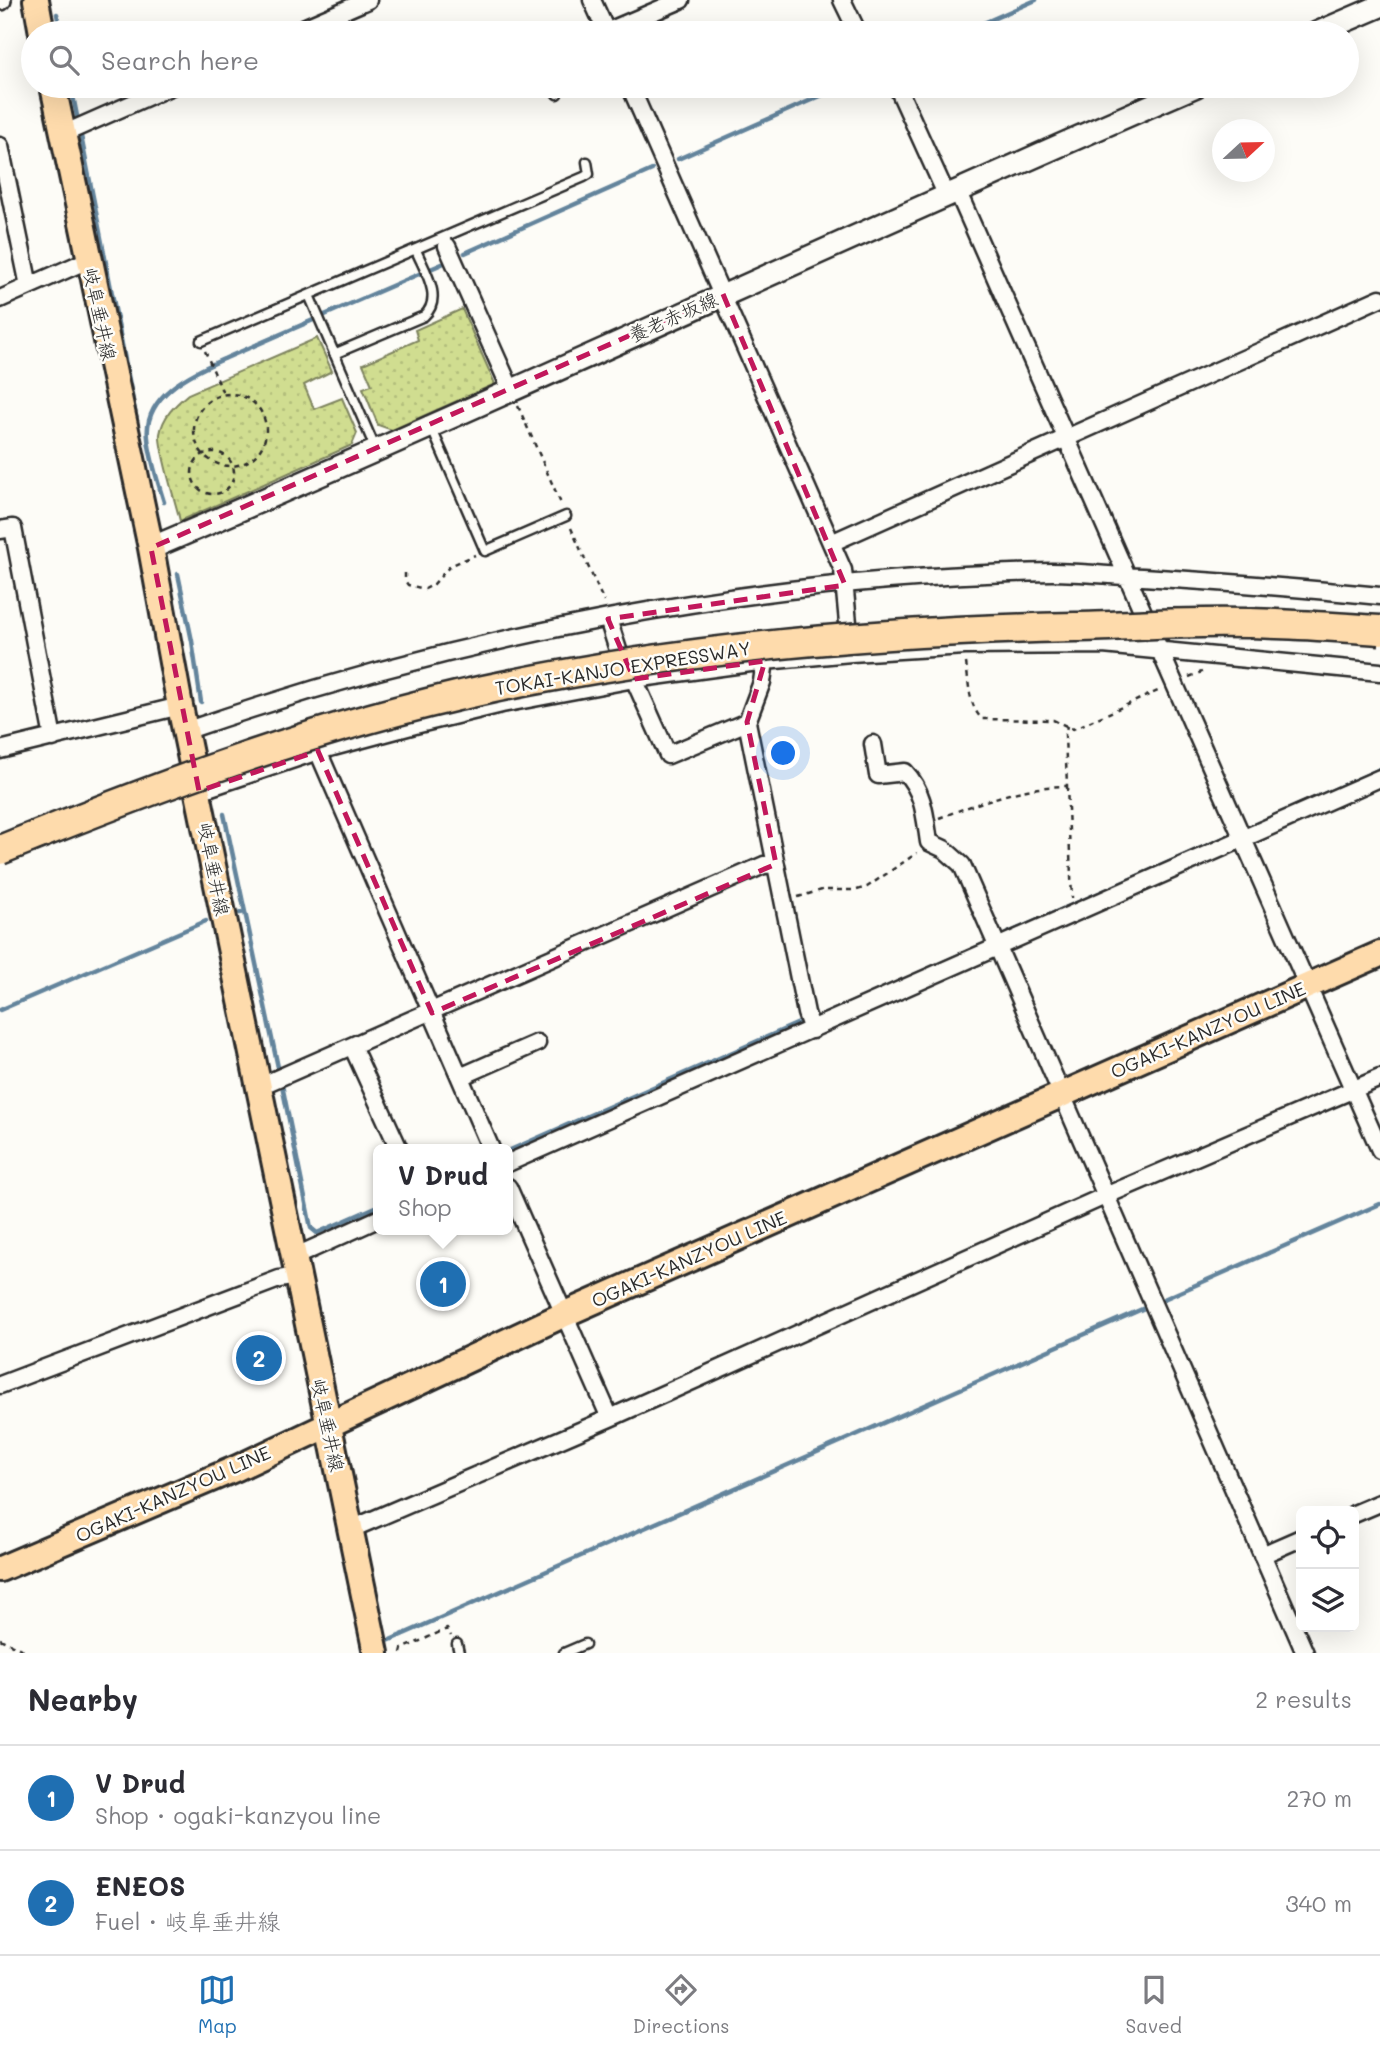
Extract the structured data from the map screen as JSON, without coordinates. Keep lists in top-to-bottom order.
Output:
{
  "streets": {
    "highway": ["TOKAI-KANJO EXPRESSWAY"],
    "main road": ["岐阜垂井線", "養老赤坂線", "OGAKI-KANZYOU LINE"]
  },
  "crossings": [
    ["岐阜垂井線", "養老赤坂線"],
    ["岐阜垂井線", "OGAKI-KANZYOU LINE"]
  ],
  "north": "right",
  "page": {
    "search": "Search here",
    "popup": ["V Drud", "Shop"],
    "pins": ["1", "2"],
    "heading": ["Nearby", "2 results"],
    "list": [
      {
        "mark": "1",
        "name": "V Drud",
        "note": "Shop · ogaki-kanzyou line",
        "value": "270 m"
      },
      {
        "mark": "2",
        "name": "ENEOS",
        "note": "Fuel · 岐阜垂井線",
        "value": "340 m"
      }
    ],
    "nav": ["Map", "Directions", "Saved"]
  }
}
